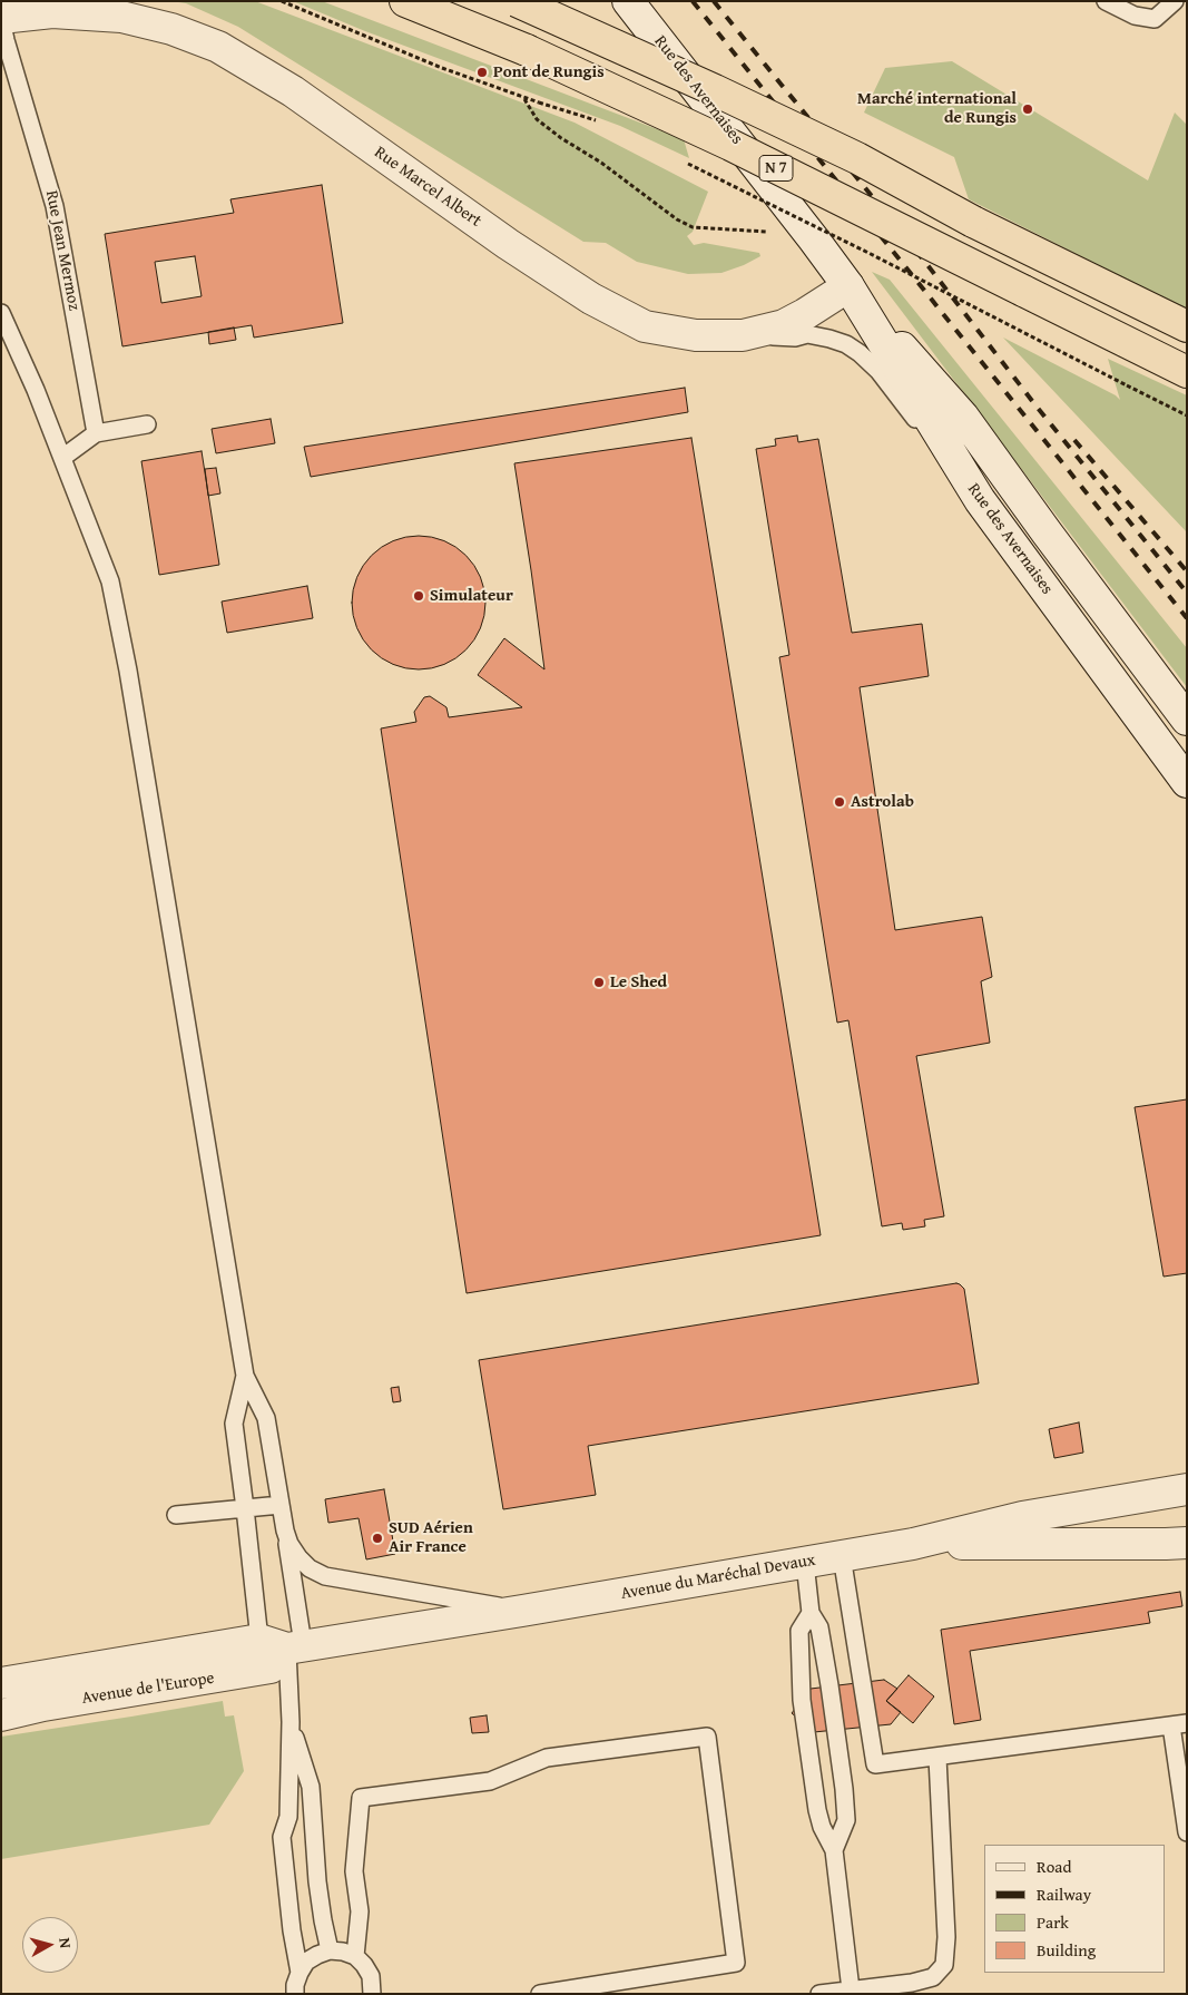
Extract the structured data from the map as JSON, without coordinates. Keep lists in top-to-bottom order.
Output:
{
  "streets": {
    "highway": ["N 7"],
    "street": [
      "Rue des Avernaises",
      "Rue Marcel Albert",
      "Avenue du Maréchal Devaux",
      "Avenue de l'Europe"
    ],
    "lane": ["Rue Jean Mermoz"]
  },
  "crossings": [
    ["Rue des Avernaises", "Rue Marcel Albert"],
    ["Rue Marcel Albert", "Rue Jean Mermoz"],
    ["Avenue du Maréchal Devaux", "Avenue de l'Europe"]
  ],
  "places": [
    "Pont de Rungis",
    "Marché international de Rungis",
    "Simulateur",
    "Astrolab",
    "Le Shed",
    "SUD Aérien Air France"
  ],
  "legend": [
    "Road",
    "Railway",
    "Park",
    "Building"
  ],
  "north": "right"
}
